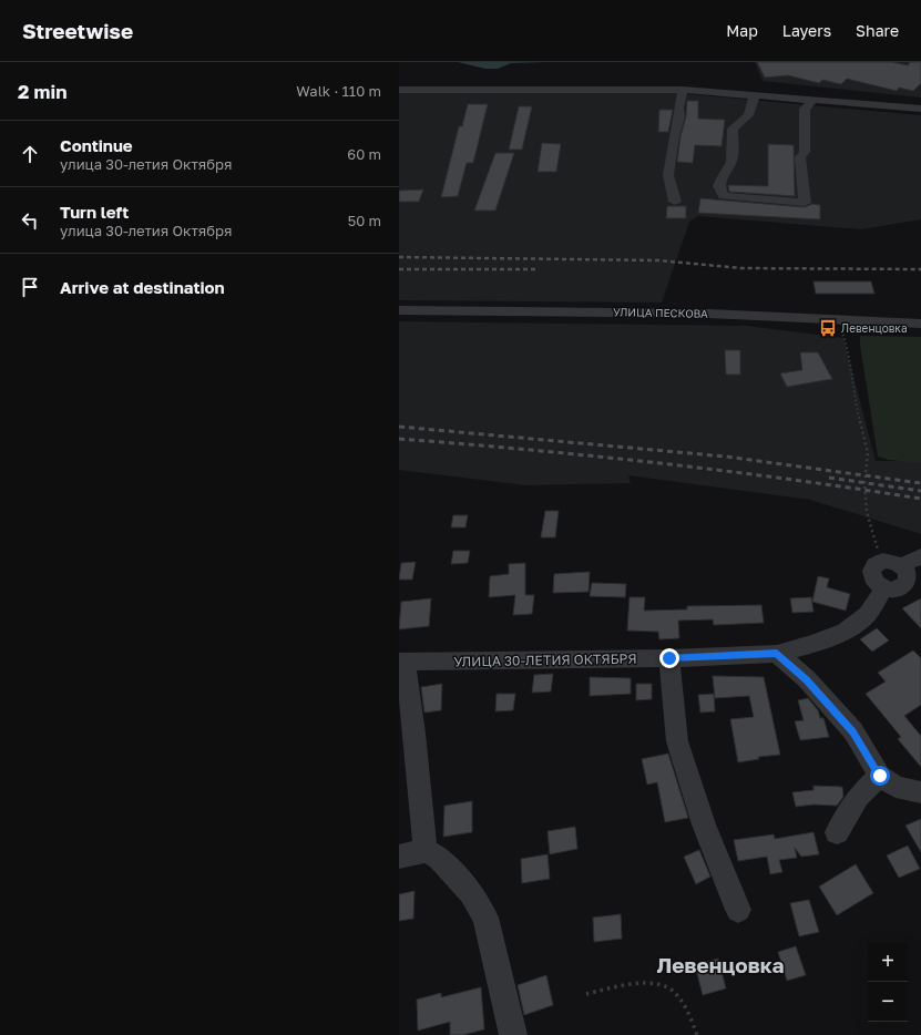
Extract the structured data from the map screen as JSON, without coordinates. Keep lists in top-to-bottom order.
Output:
{
  "streets": {
    "street": ["УЛИЦА ПЕСКОВА", "УЛИЦА 30-ЛЕТИЯ ОКТЯБРЯ"]
  },
  "districts": ["Левенцовка"],
  "places": {
    "bus stop": ["Левенцовка"]
  },
  "page": {
    "header": "Streetwise",
    "nav": ["Map", "Layers", "Share"],
    "heading": ["2 min", "Walk · 110 m"],
    "list": [
      ["Continue", "улица 30-летия Октября", "60 m"],
      ["Turn left", "улица 30-летия Октября", "50 m"],
      "Arrive at destination"
    ],
    "map_buttons": ["+", "−"]
  }
}
